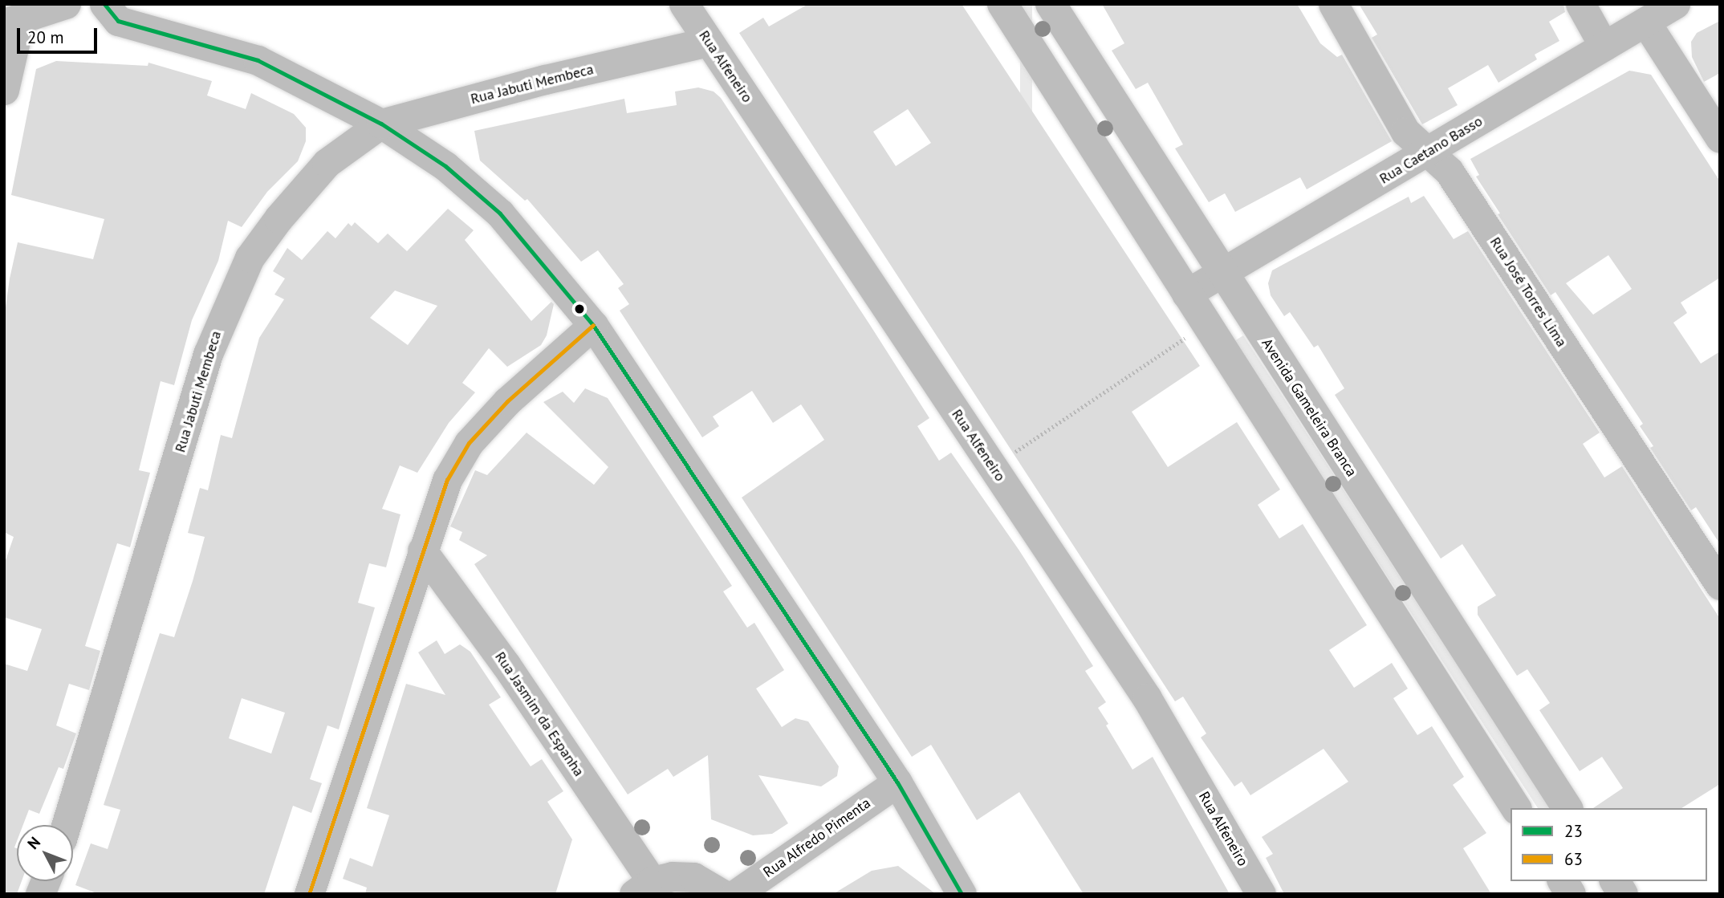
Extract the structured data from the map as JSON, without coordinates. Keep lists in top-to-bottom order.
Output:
{
  "streets": {
    "main road": ["Avenida Gameleira Branca"],
    "street": [
      "Rua Alfeneiro",
      "Rua Jabuti Membeca",
      "Rua Caetano Basso",
      "Rua José Torres Lima",
      "Rua Jasmim da Espanha",
      "Rua Alfredo Pimenta"
    ]
  },
  "crossings": [
    ["Rua Alfeneiro", "Rua Jabuti Membeca"],
    ["Rua Caetano Basso", "Rua José Torres Lima"],
    ["Rua Caetano Basso", "Avenida Gameleira Branca"]
  ],
  "lines": ["transit line 23", "transit line 63"],
  "legend": ["23", "63"],
  "scale_bar": "20 m",
  "north": "top left"
}
